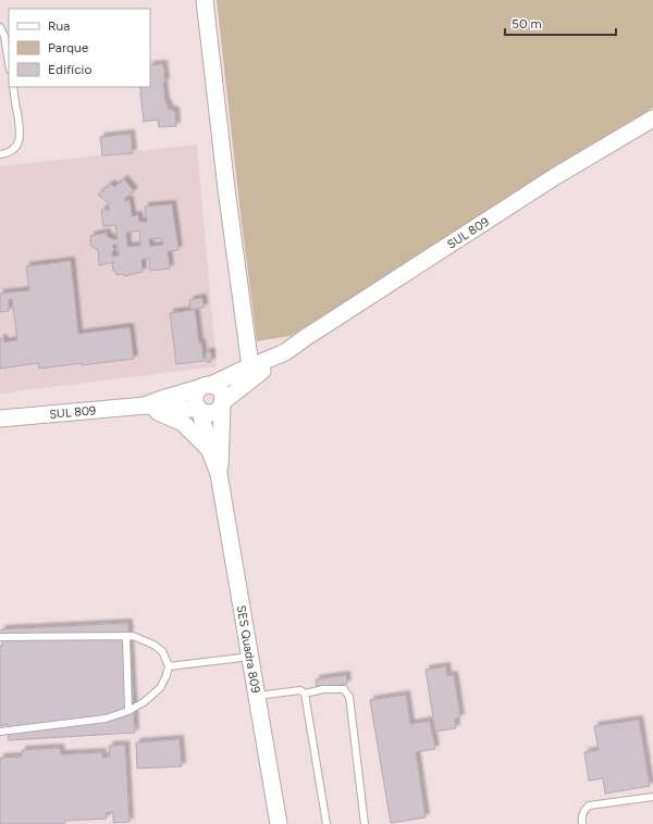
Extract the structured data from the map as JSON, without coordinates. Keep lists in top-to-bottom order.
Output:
{
  "streets": {
    "street": ["SUL 809", "SES Quadra 809"]
  },
  "crossings": [
    ["SUL 809", "SES Quadra 809"]
  ],
  "legend": ["Rua", "Parque", "Edifício"],
  "scale_bar": "50 m"
}
